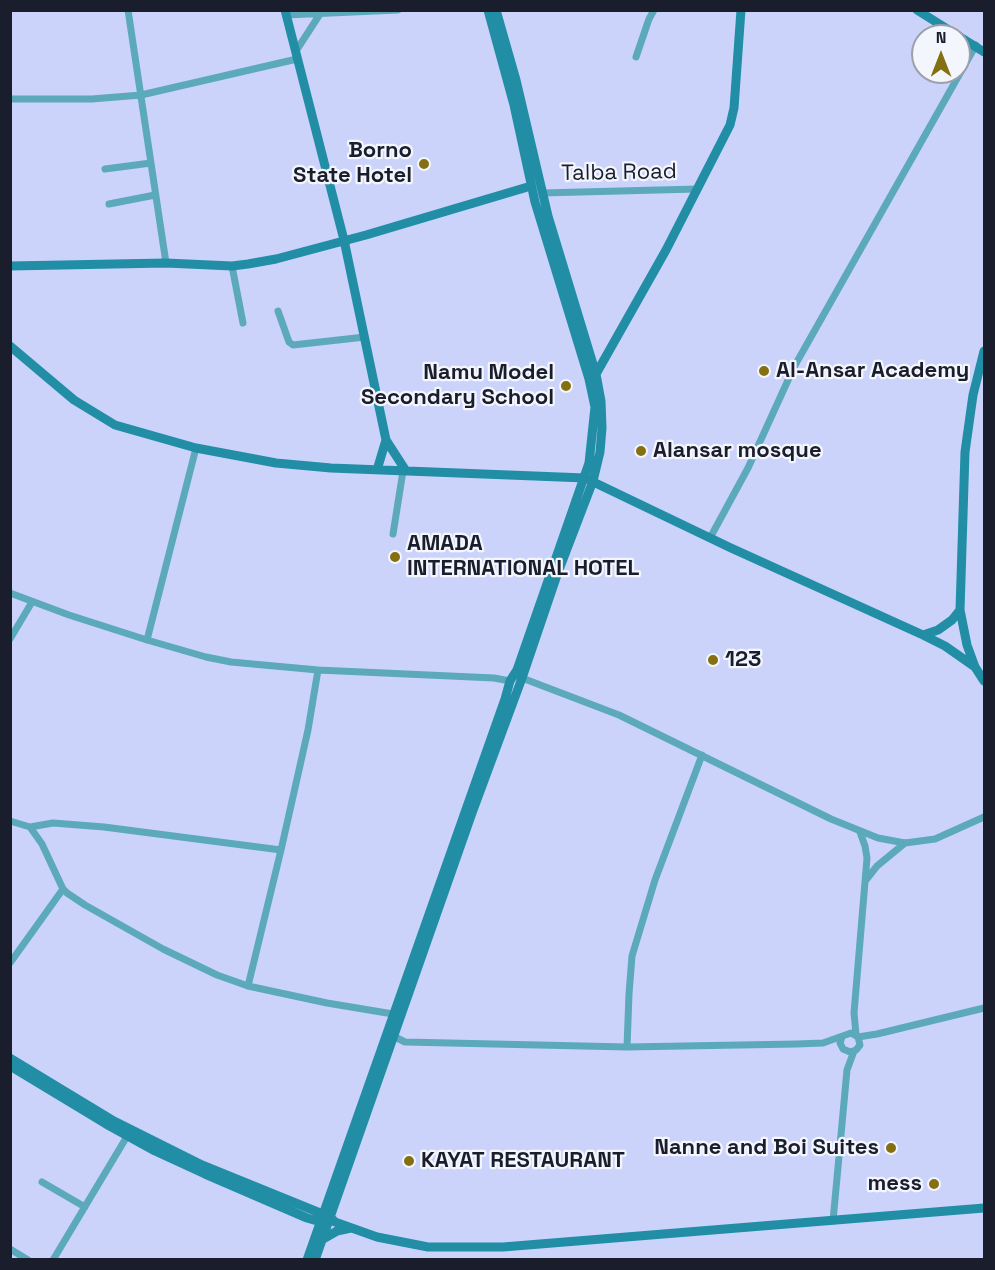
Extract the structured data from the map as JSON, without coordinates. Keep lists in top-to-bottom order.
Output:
{
  "streets": {
    "street": ["Talba Road"]
  },
  "places": [
    "Borno State Hotel",
    "Al-Ansar Academy",
    "Namu Model Secondary School",
    "Alansar mosque",
    "AMADA INTERNATIONAL HOTEL",
    "123",
    "Nanne and Boi Suites",
    "KAYAT RESTAURANT",
    "mess"
  ],
  "north": "top"
}
